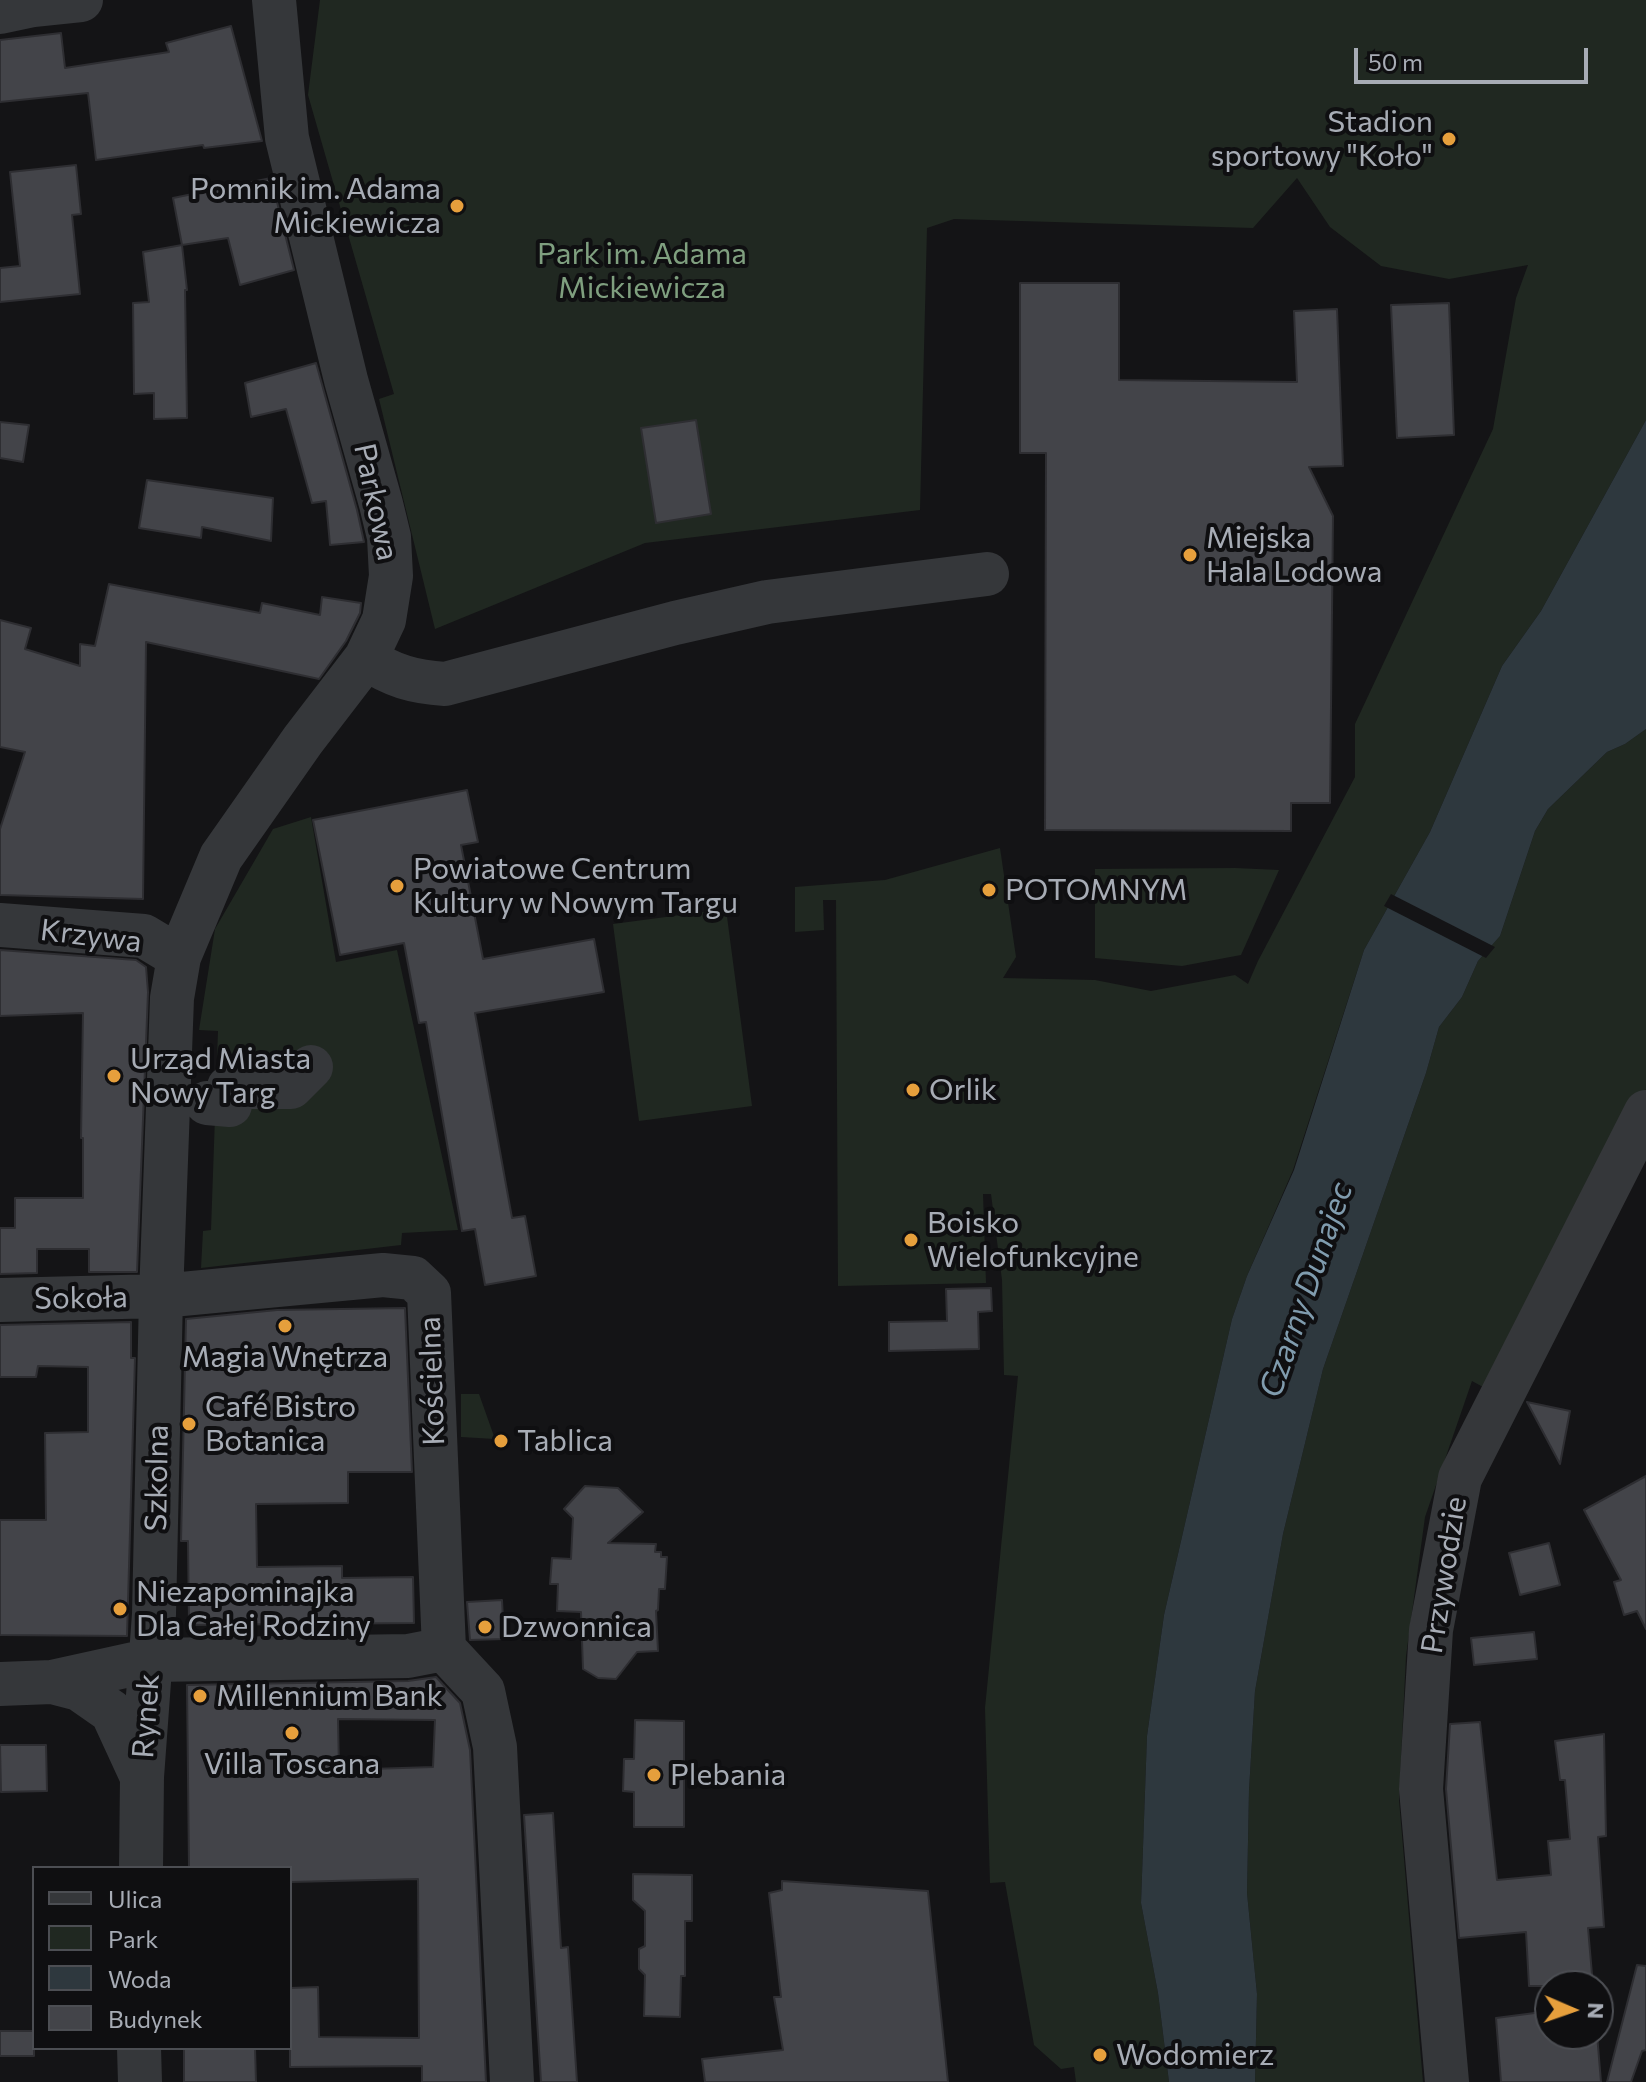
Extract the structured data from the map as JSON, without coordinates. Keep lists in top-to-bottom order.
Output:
{
  "streets": {
    "street": [
      "Parkowa",
      "Krzywa",
      "Sokoła",
      "Kościelna",
      "Szkolna",
      "Przywodzie",
      "Rynek"
    ]
  },
  "crossings": [
    ["Parkowa", "Krzywa"],
    ["Parkowa", "Szkolna"],
    ["Krzywa", "Szkolna"],
    ["Sokoła", "Kościelna"],
    ["Sokoła", "Szkolna"],
    ["Kościelna", "Szkolna"],
    ["Szkolna", "Rynek"]
  ],
  "water": ["Czarny Dunajec"],
  "parks": ["Park im. Adama Mickiewicza"],
  "places": [
    "Stadion sportowy \"Koło\"",
    "Pomnik im. Adama Mickiewicza",
    "Miejska Hala Lodowa",
    "Powiatowe Centrum Kultury w Nowym Targu",
    "POTOMNYM",
    "Urząd Miasta Nowy Targ",
    "Orlik",
    "Boisko Wielofunkcyjne",
    "Magia Wnętrza",
    "Café Bistro Botanica",
    "Tablica",
    "Niezapominajka Dla Całej Rodziny",
    "Dzwonnica",
    "Millennium Bank",
    "Villa Toscana",
    "Plebania",
    "Wodomierz"
  ],
  "legend": [
    "Ulica",
    "Park",
    "Woda",
    "Budynek"
  ],
  "scale_bar": "50 m",
  "north": "right"
}
